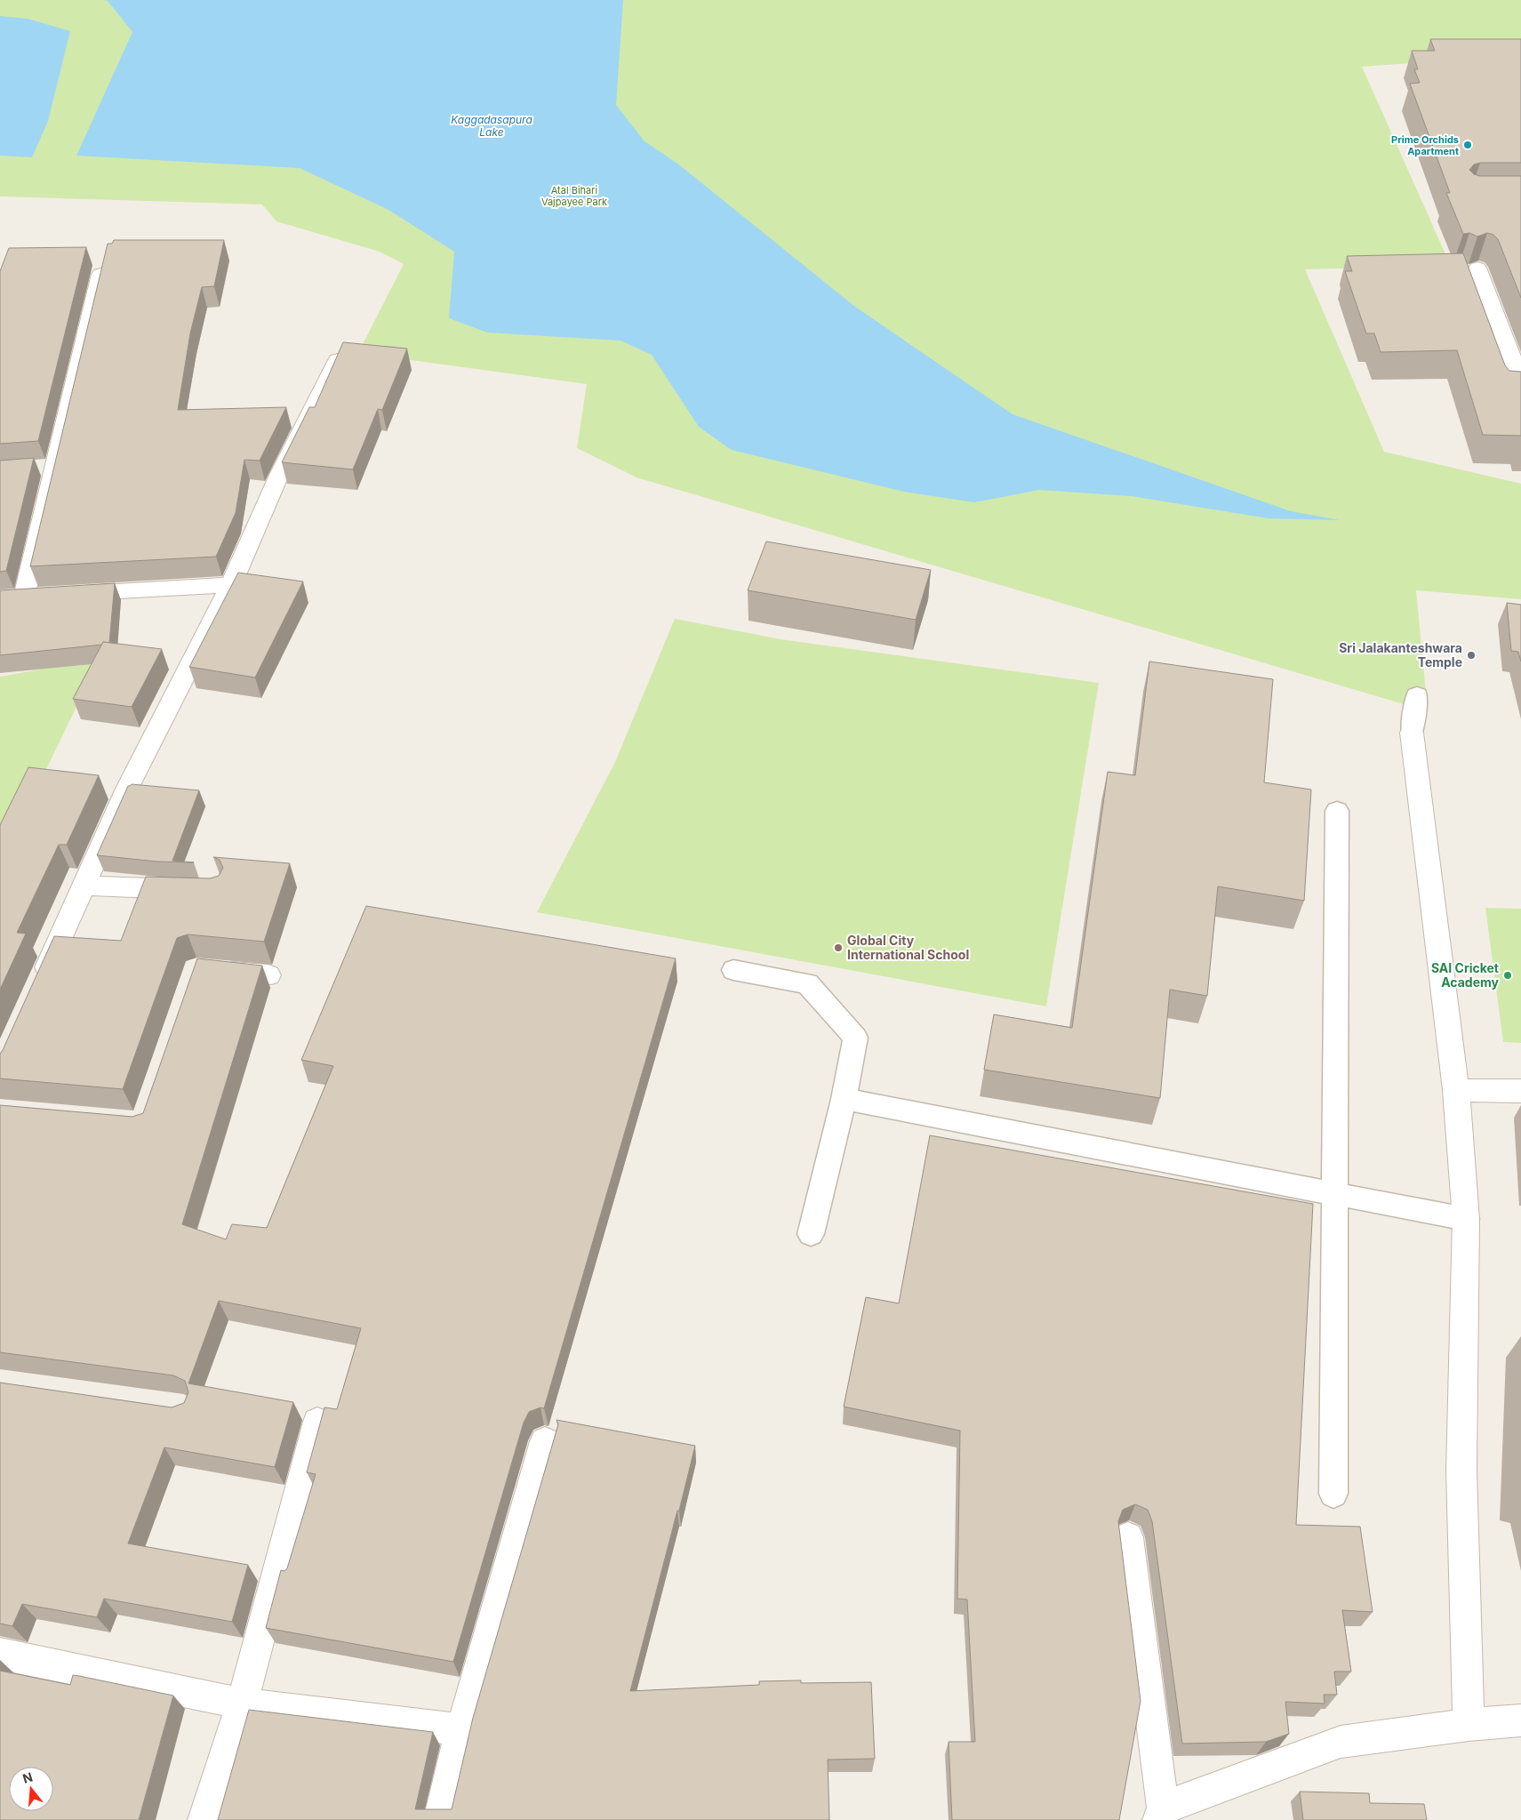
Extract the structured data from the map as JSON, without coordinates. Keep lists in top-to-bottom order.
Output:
{
  "water": ["Kaggadasapura Lake"],
  "parks": ["Atal Bihari Vajpayee Park"],
  "places": [
    "Prime Orchids Apartment",
    "Sri Jalakanteshwara Temple",
    "Global City International School",
    "SAI Cricket Academy"
  ],
  "north": "top"
}
